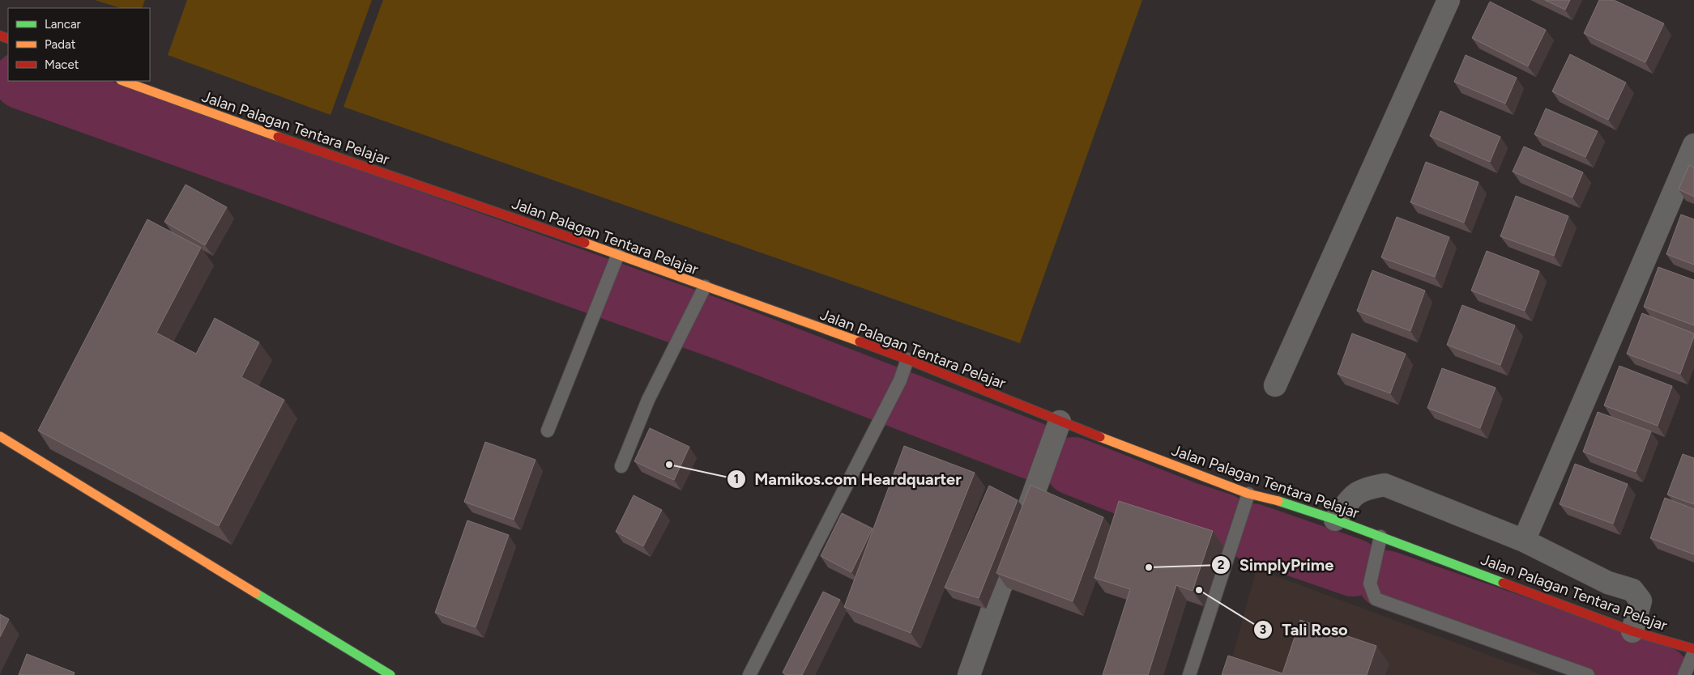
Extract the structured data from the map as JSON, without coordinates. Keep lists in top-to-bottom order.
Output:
{
  "streets": {
    "main road": ["Jalan Palagan Tentara Pelajar"]
  },
  "places": ["Mamikos.com Heardquarter", "SimplyPrime", "Tali Roso"],
  "legend": ["Lancar", "Padat", "Macet"]
}
